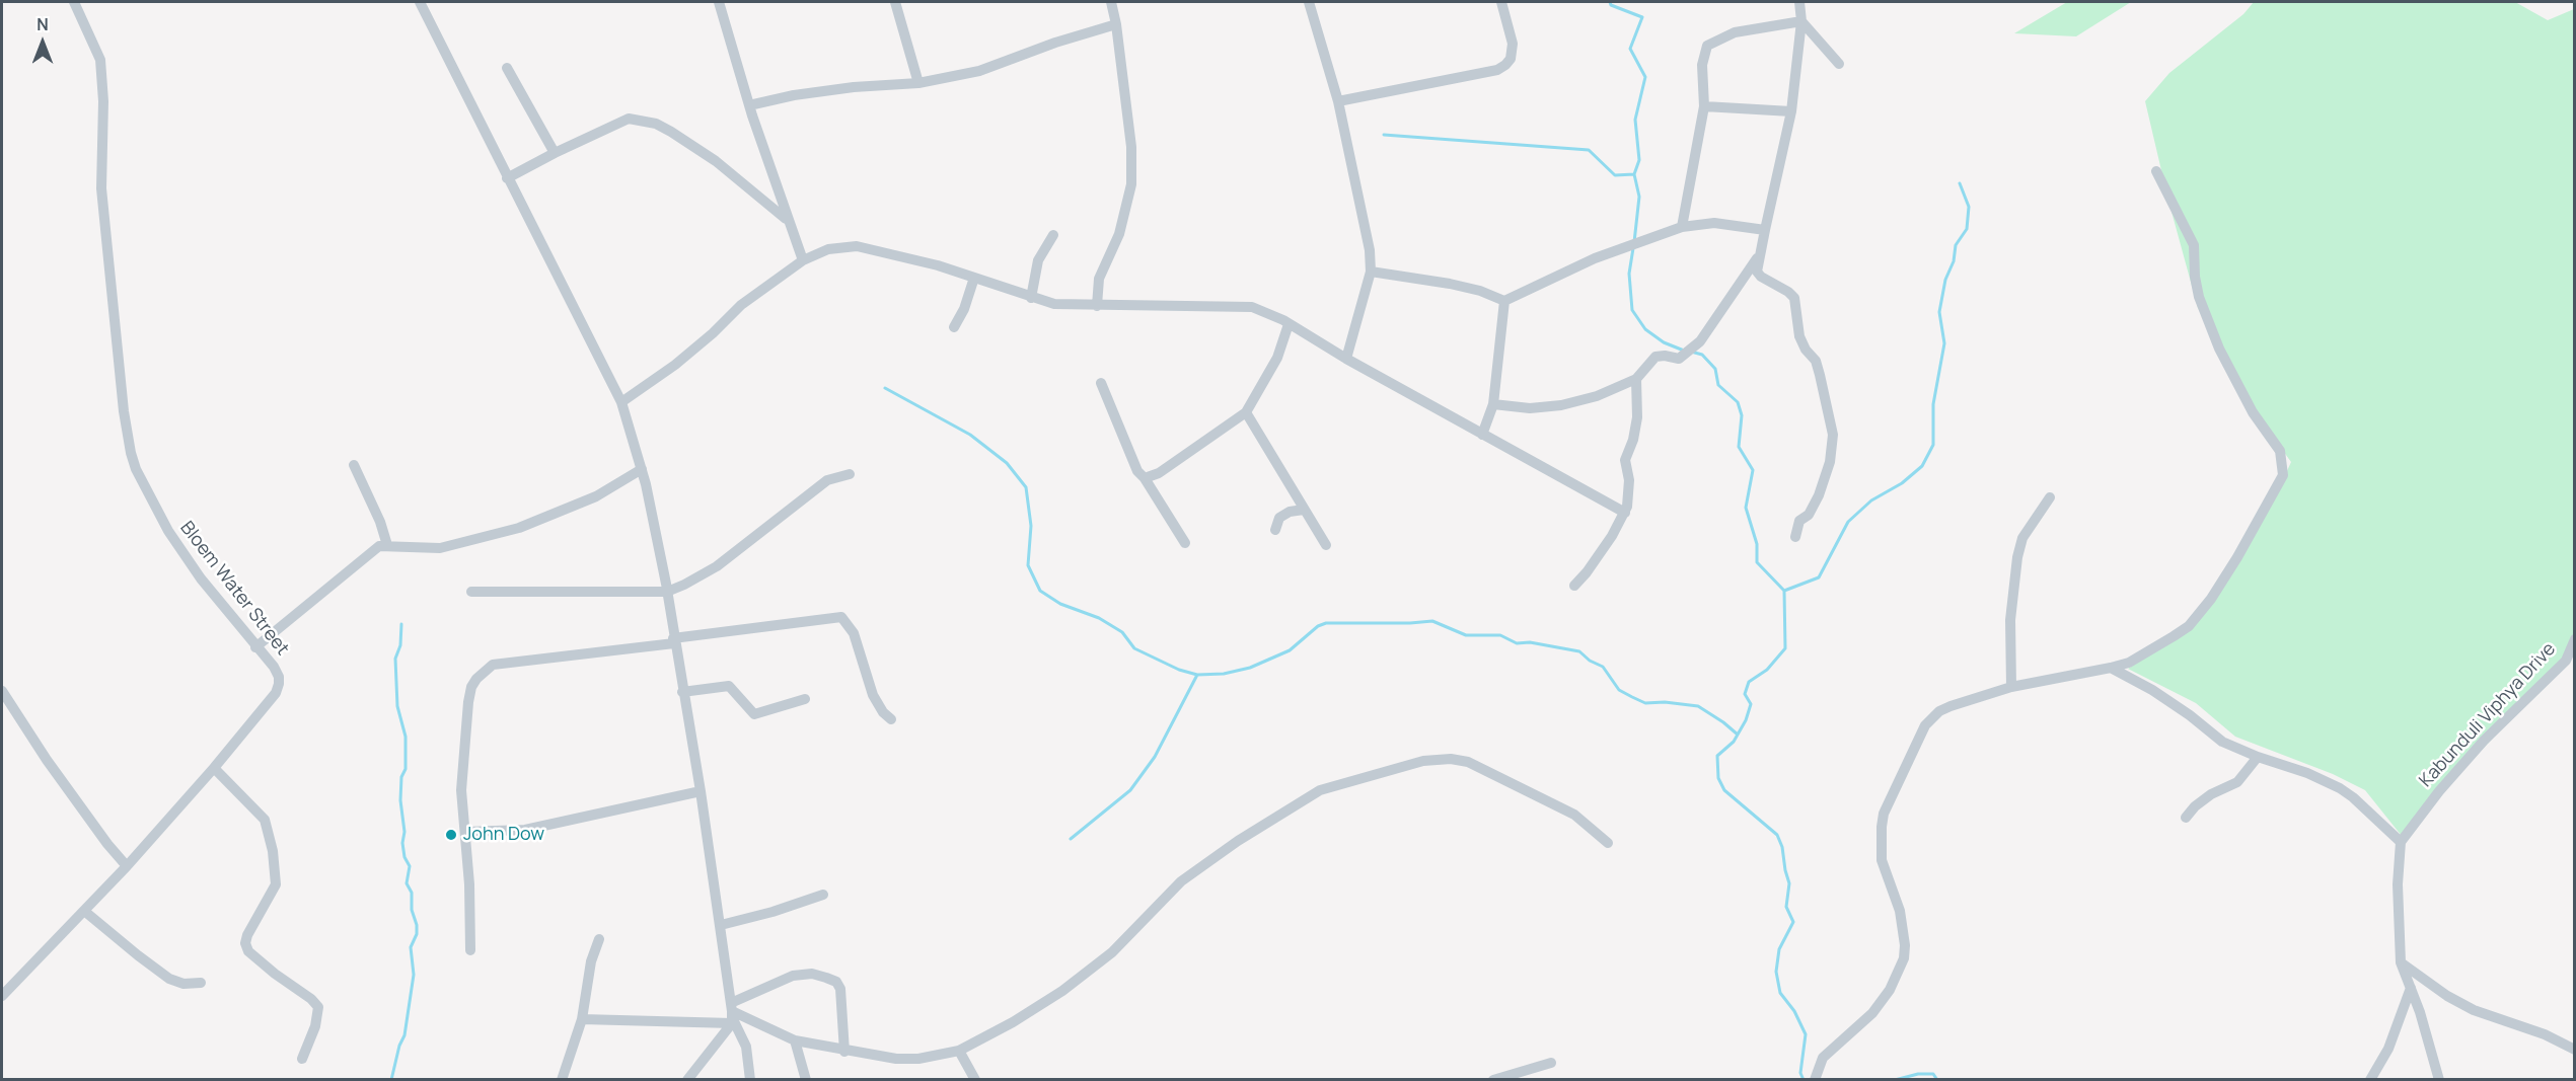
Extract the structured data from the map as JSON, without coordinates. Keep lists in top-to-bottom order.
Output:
{
  "streets": {
    "street": ["Bloem Water Street", "Kabunduli Viphya Drive"]
  },
  "places": ["John Dow"],
  "north": "top"
}
